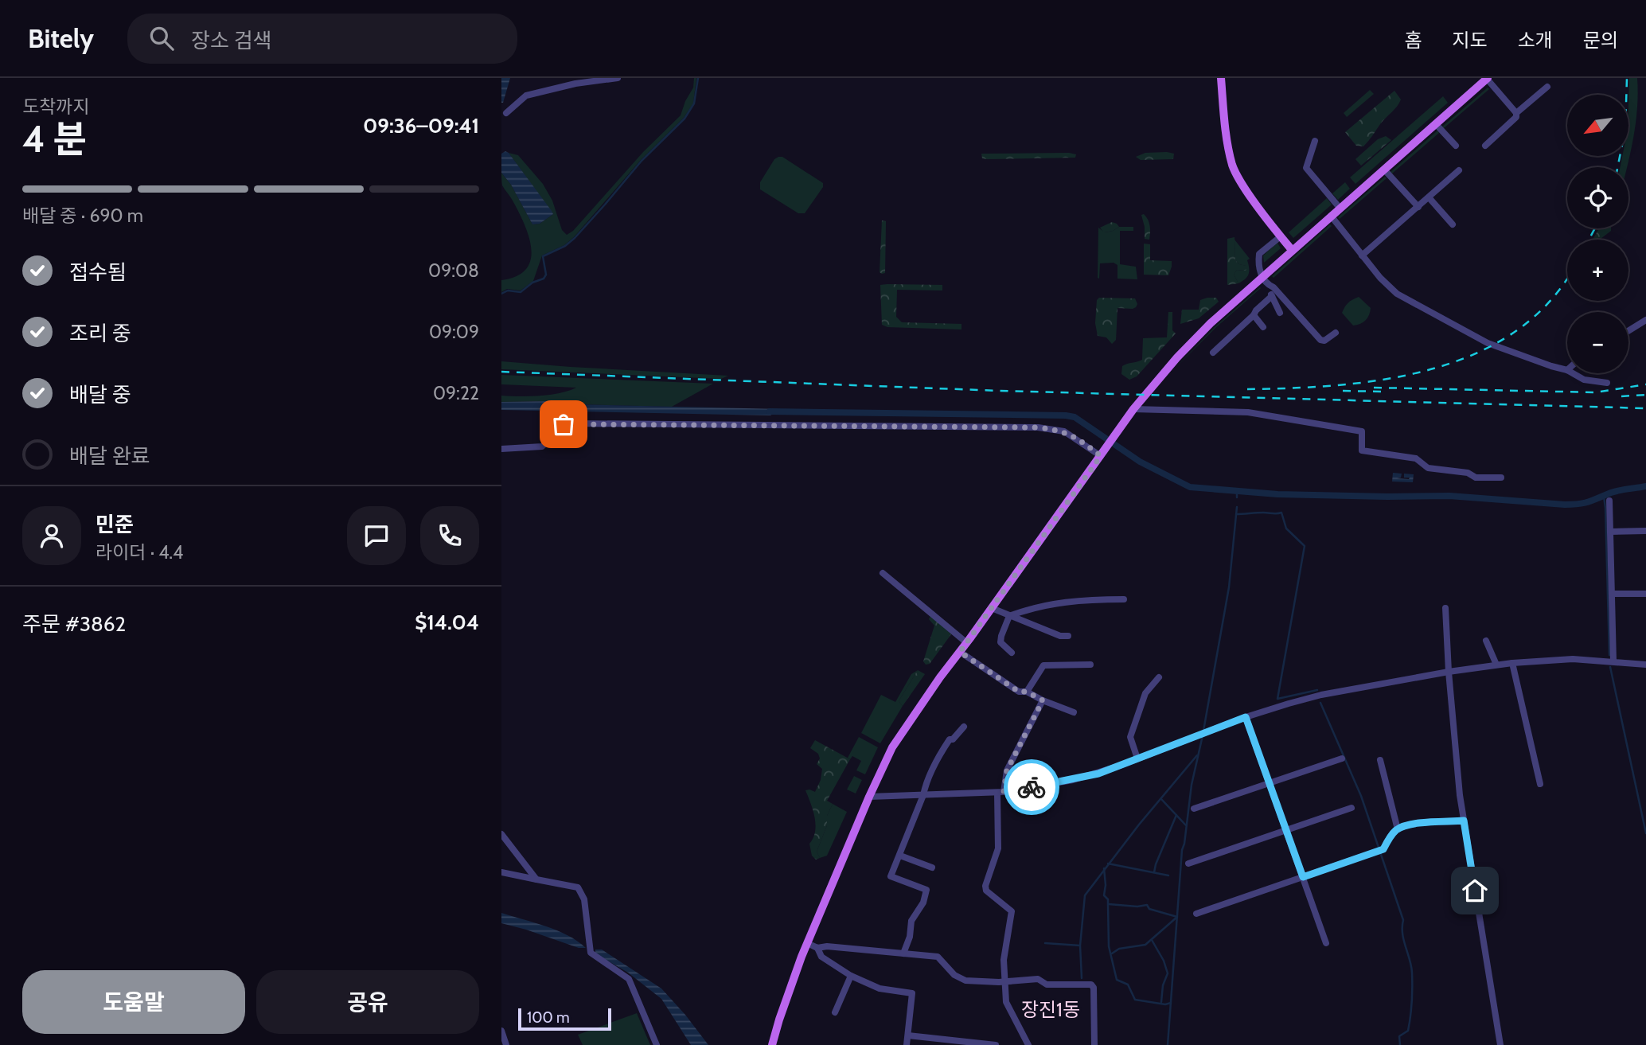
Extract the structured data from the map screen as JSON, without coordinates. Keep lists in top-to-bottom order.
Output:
{
  "districts": ["장진1동"],
  "scale_bar": "100 m",
  "north": "bottom left",
  "page": {
    "header": "Bitely",
    "search": "장소 검색",
    "nav": [
      "홈",
      "지도",
      "소개",
      "문의"
    ],
    "heading": ["4 분", "도착까지", "09:36–09:41"],
    "panel": [
      "민준",
      "라이더 · 4.4",
      "주문 #3862",
      "$14.04"
    ],
    "map_buttons": ["+", "−"],
    "bar": "배달 중 · 690 m",
    "list": [
      ["접수됨", "09:08"],
      ["조리 중", "09:09"],
      ["배달 중", "09:22"],
      "배달 완료"
    ],
    "buttons": ["도움말", "공유"],
    "scale": "100 m"
  }
}
